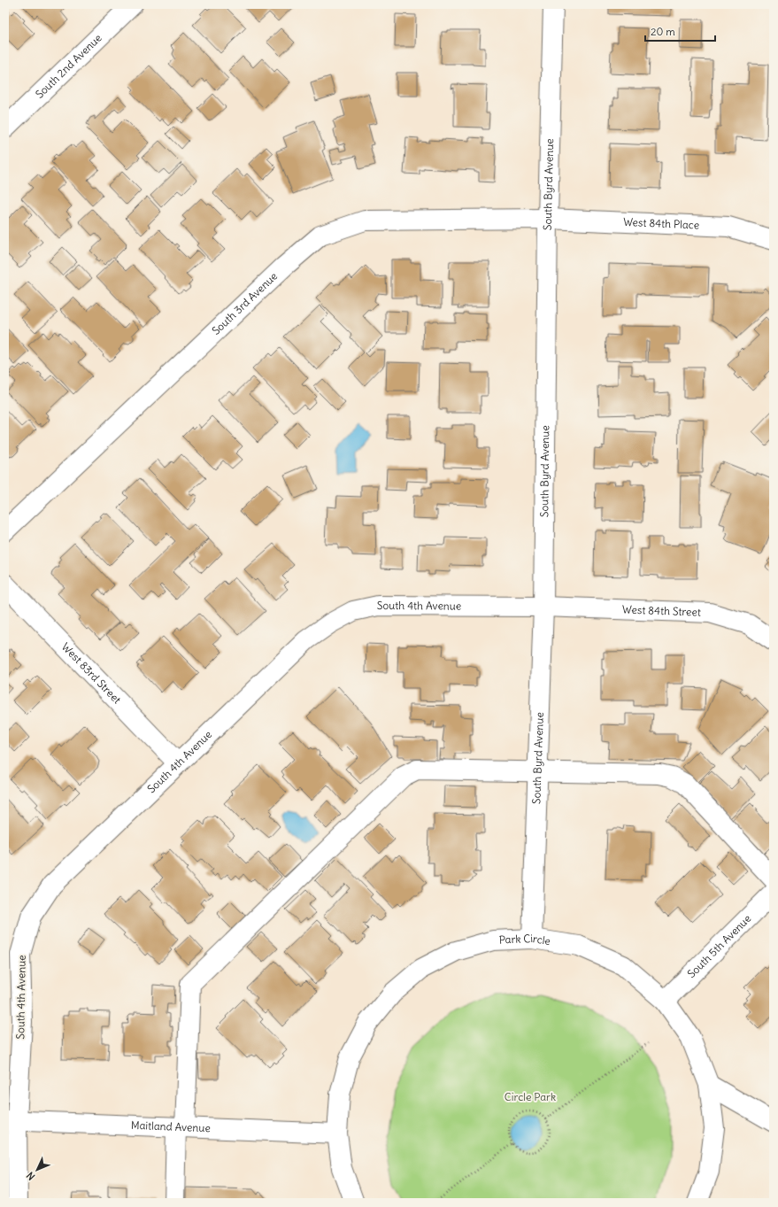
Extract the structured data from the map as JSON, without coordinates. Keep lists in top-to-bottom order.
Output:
{
  "streets": {
    "street": [
      "South 2nd Avenue",
      "South Byrd Avenue",
      "West 84th Place",
      "South 3rd Avenue",
      "South 4th Avenue",
      "West 84th Street",
      "West 83rd Street",
      "Park Circle",
      "South 5th Avenue",
      "Maitland Avenue"
    ]
  },
  "crossings": [
    ["South Byrd Avenue", "West 84th Place"],
    ["South Byrd Avenue", "South 3rd Avenue"],
    ["South Byrd Avenue", "South 4th Avenue"],
    ["South Byrd Avenue", "West 84th Street"],
    ["South Byrd Avenue", "Park Circle"],
    ["West 84th Place", "South 3rd Avenue"],
    ["South 4th Avenue", "West 84th Street"],
    ["South 4th Avenue", "West 83rd Street"],
    ["South 4th Avenue", "Maitland Avenue"],
    ["Park Circle", "South 5th Avenue"],
    ["Park Circle", "Maitland Avenue"]
  ],
  "parks": ["Circle Park"],
  "scale_bar": "20 m",
  "north": "bottom left"
}
